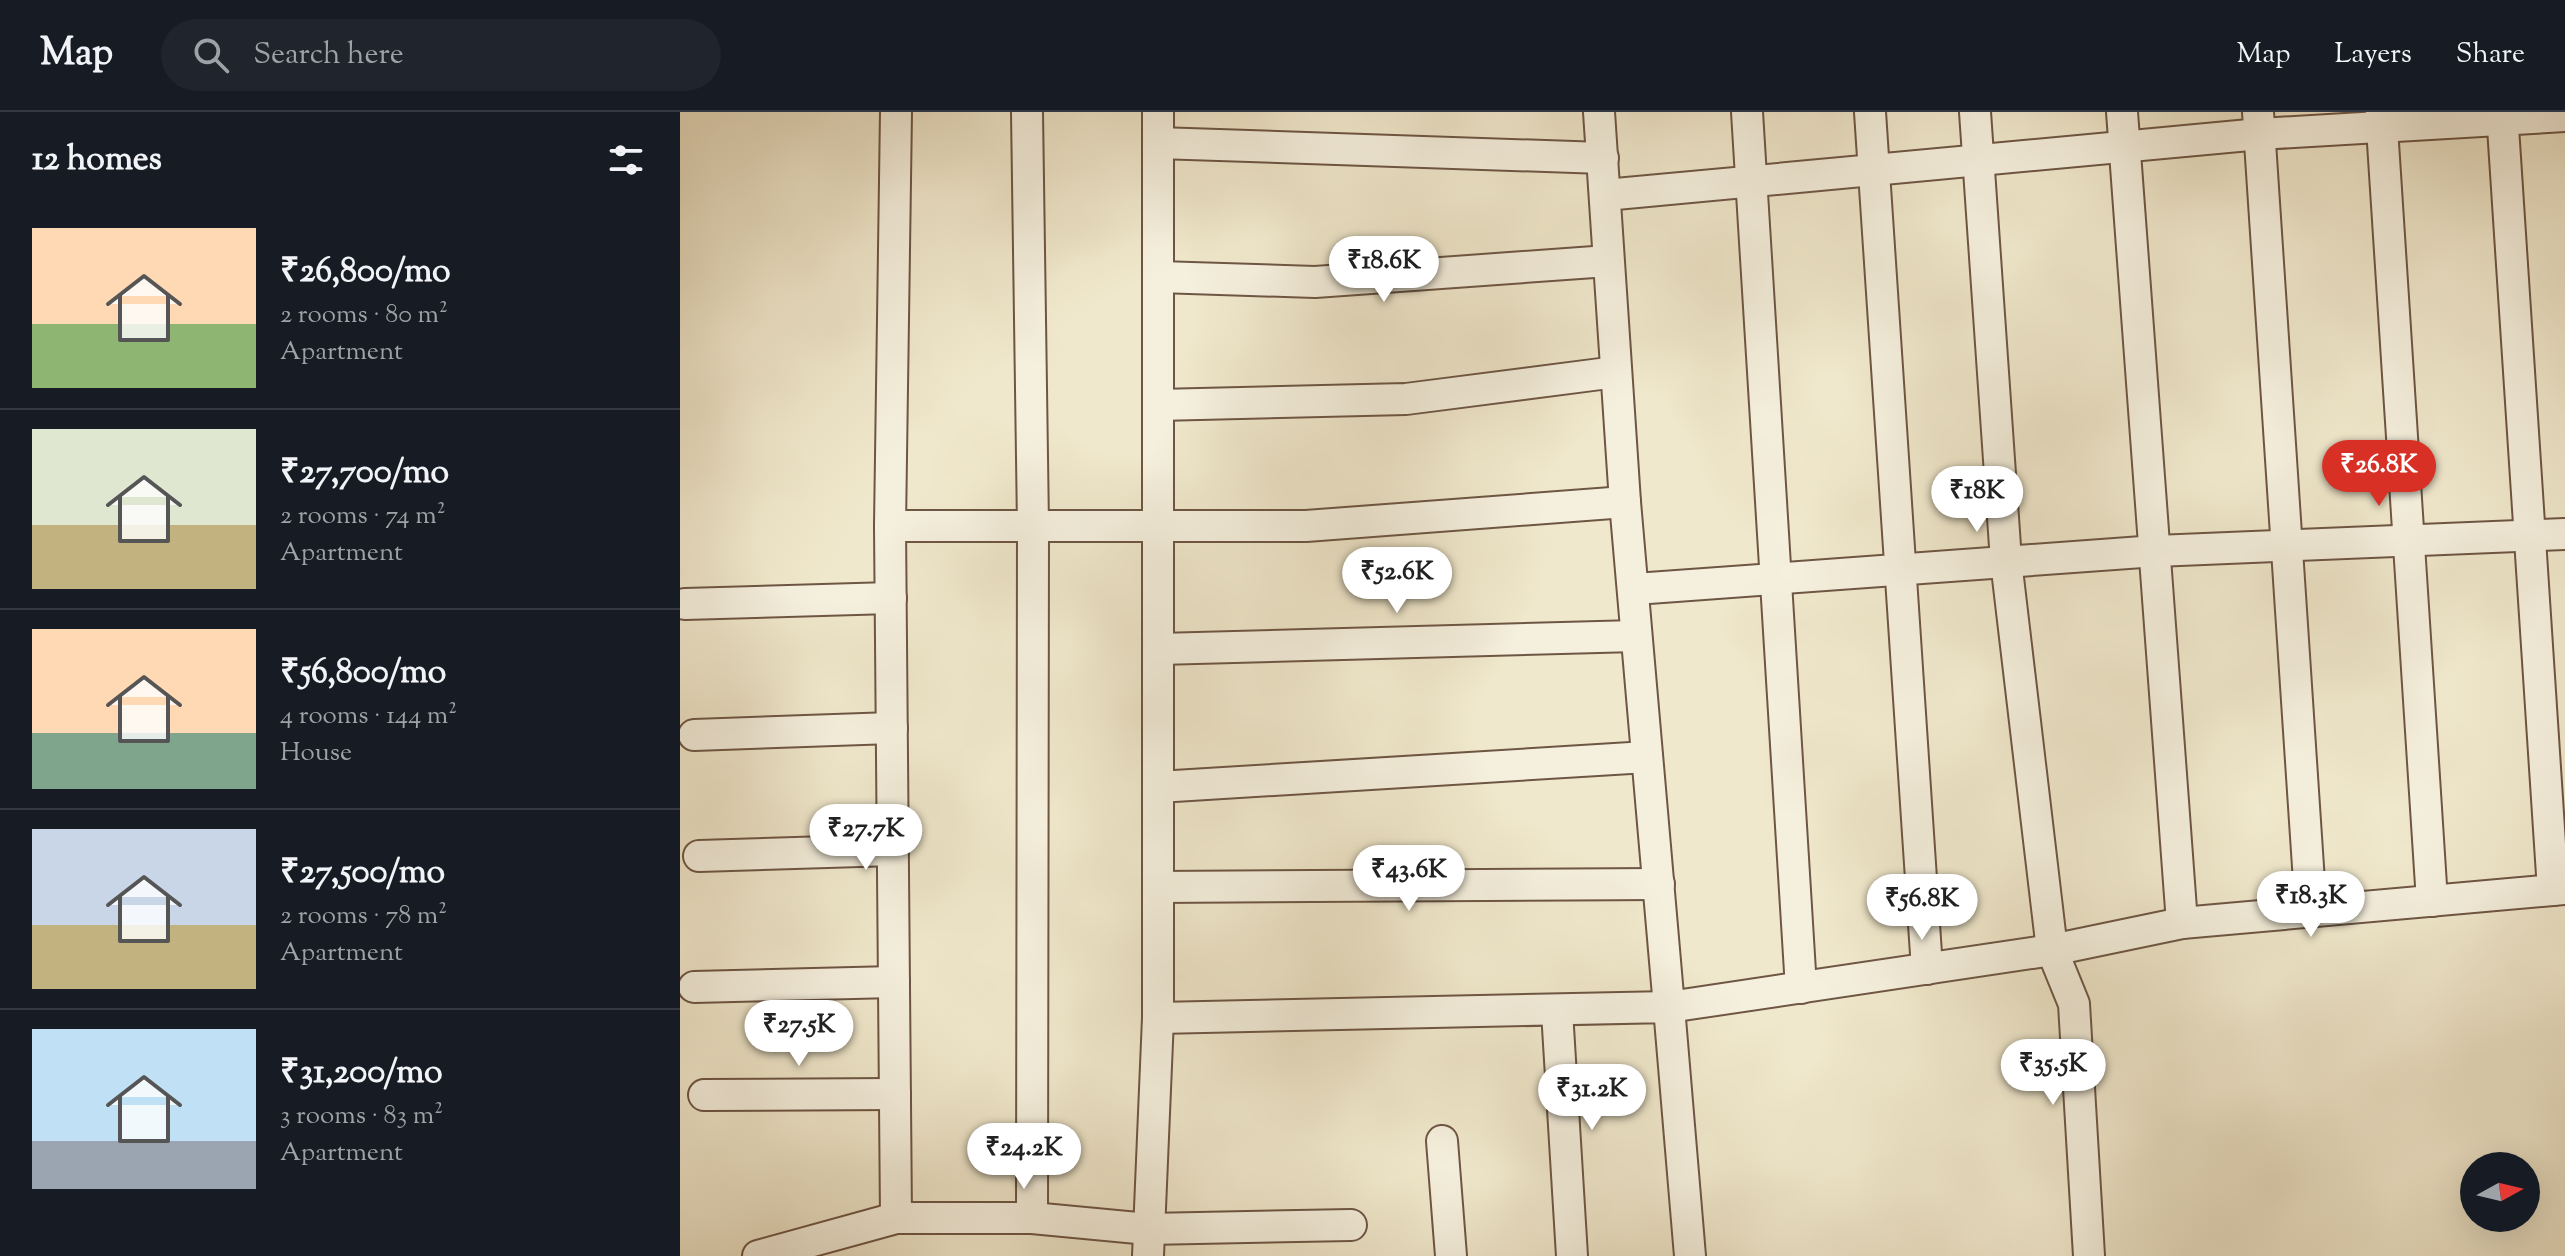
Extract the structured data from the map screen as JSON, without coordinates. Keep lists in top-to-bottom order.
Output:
{
  "north": "right",
  "page": {
    "header": "Map",
    "search": "Search here",
    "nav": ["Map", "Layers", "Share"],
    "heading": "12 homes",
    "list": [
      {
        "name": "₹26,800/mo",
        "note": "2 rooms · 80 m² · Apartment"
      },
      {
        "name": "₹27,700/mo",
        "note": "2 rooms · 74 m² · Apartment"
      },
      {
        "name": "₹56,800/mo",
        "note": "4 rooms · 144 m² · House"
      },
      {
        "name": "₹27,500/mo",
        "note": "2 rooms · 78 m² · Apartment"
      },
      {
        "name": "₹31,200/mo",
        "note": "3 rooms · 83 m² · Apartment"
      }
    ],
    "price": [
      "₹18.6K",
      "₹26.8K",
      "₹18K",
      "₹52.6K",
      "₹27.7K",
      "₹43.6K",
      "₹18.3K",
      "₹56.8K",
      "₹27.5K",
      "₹35.5K",
      "₹31.2K",
      "₹24.2K"
    ]
  }
}
